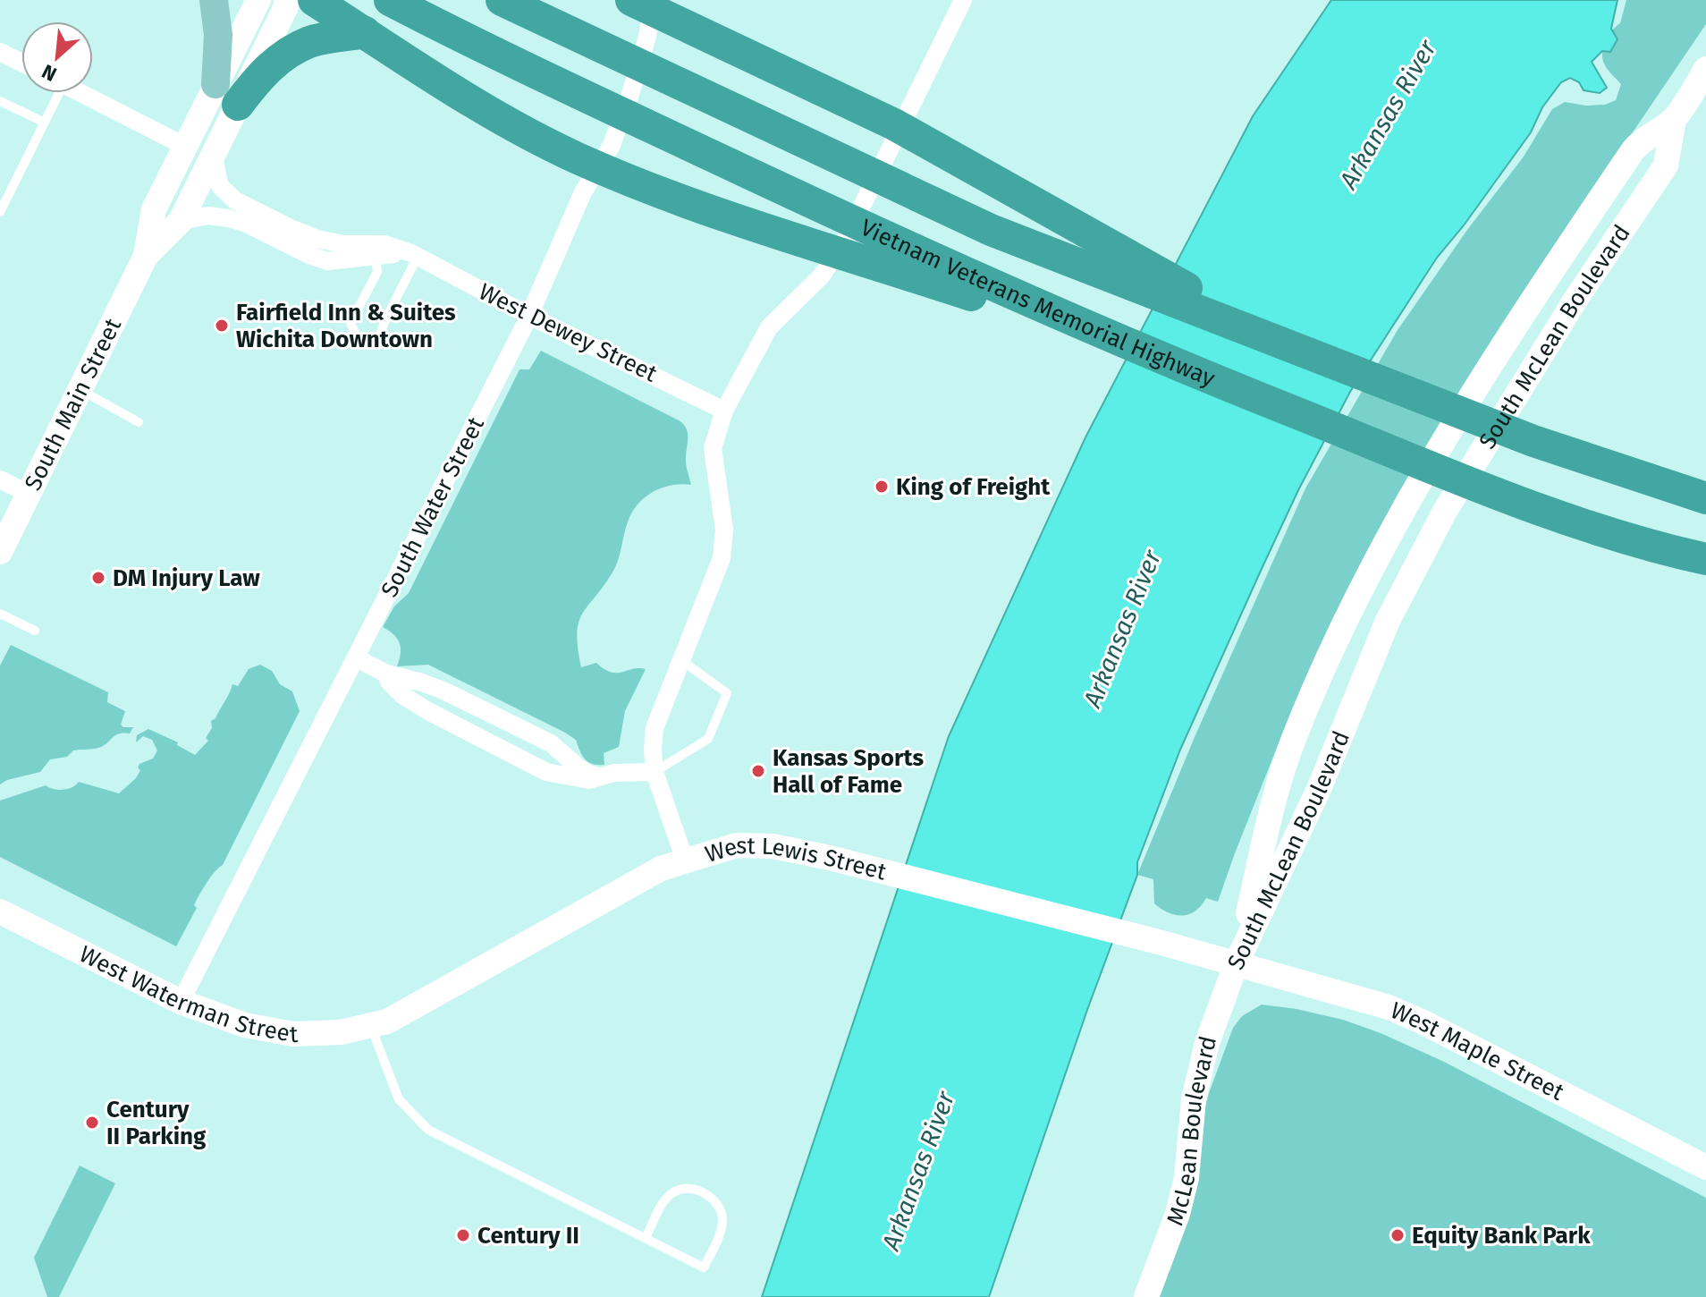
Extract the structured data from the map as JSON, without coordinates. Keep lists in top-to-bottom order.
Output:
{
  "streets": {
    "highway": ["Vietnam Veterans Memorial Highway"],
    "street": [
      "West Dewey Street",
      "South McLean Boulevard",
      "South Main Street",
      "South Water Street",
      "West Lewis Street",
      "West Waterman Street",
      "West Maple Street",
      "McLean Boulevard"
    ]
  },
  "crossings": [
    ["West Dewey Street", "South Main Street"],
    ["West Dewey Street", "South Water Street"],
    ["South McLean Boulevard", "West Lewis Street"],
    ["South McLean Boulevard", "West Maple Street"],
    ["South McLean Boulevard", "McLean Boulevard"],
    ["South Water Street", "West Waterman Street"],
    ["West Lewis Street", "West Waterman Street"],
    ["West Lewis Street", "West Maple Street"],
    ["West Lewis Street", "McLean Boulevard"],
    ["West Maple Street", "McLean Boulevard"]
  ],
  "water": ["Arkansas River"],
  "places": [
    "Fairfield Inn & Suites Wichita Downtown",
    "King of Freight",
    "DM Injury Law",
    "Kansas Sports Hall of Fame",
    "Century II Parking",
    "Century II",
    "Equity Bank Park"
  ],
  "north": "bottom left"
}
